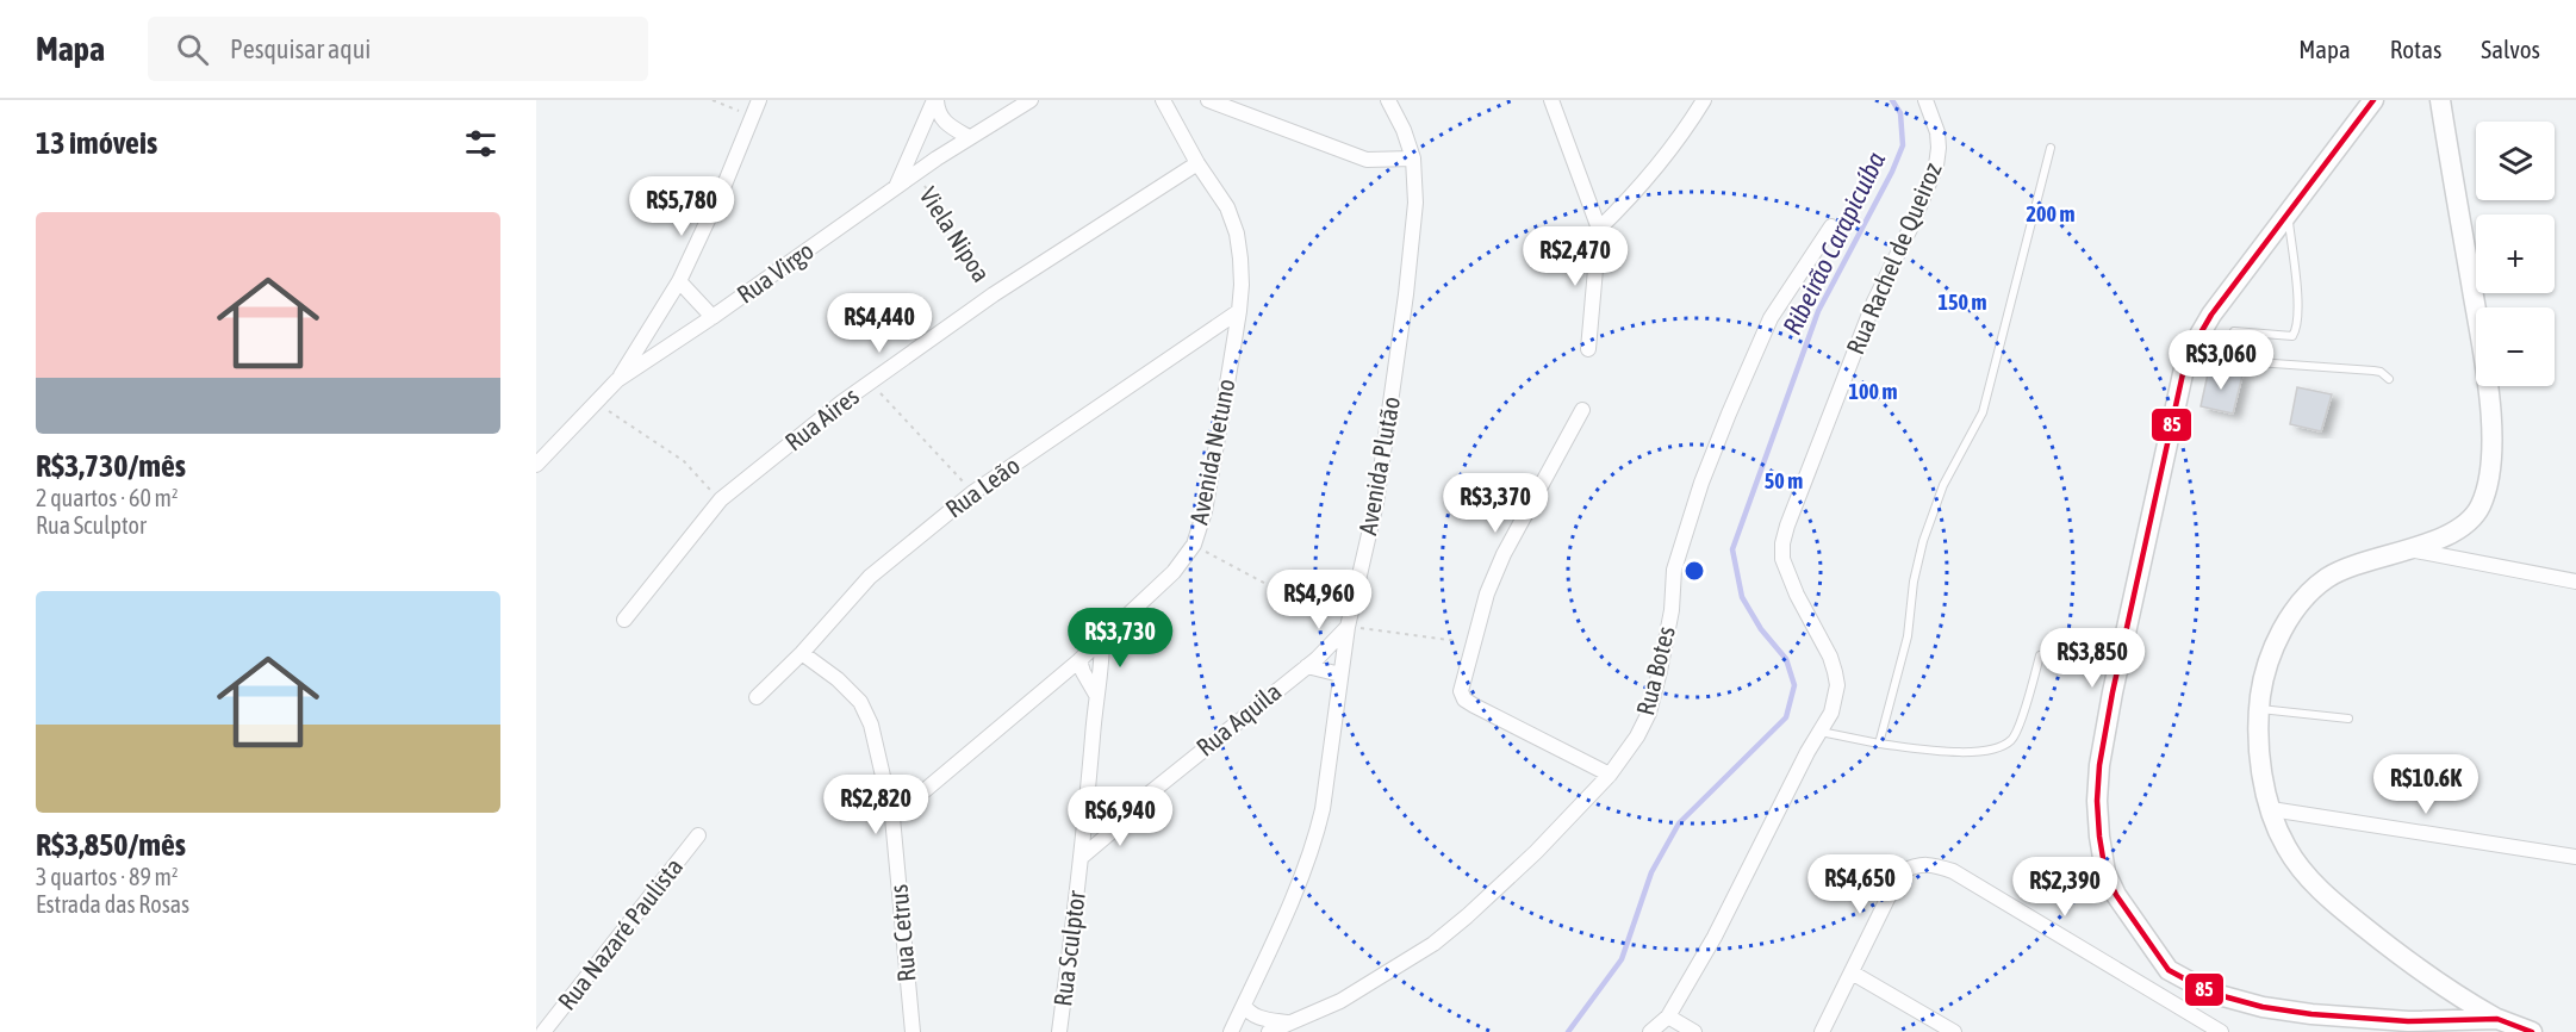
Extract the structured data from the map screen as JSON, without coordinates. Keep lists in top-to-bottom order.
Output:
{
  "streets": {
    "street": [
      "Rua Rachel de Queiroz",
      "Rua Virgo",
      "Rua Aires",
      "Avenida Netuno",
      "Avenida Plutão",
      "Rua Leão",
      "Rua Botes",
      "Rua Aquila",
      "Rua Cetrus",
      "Rua Nazaré Paulista",
      "Rua Sculptor"
    ],
    "path": ["Viela Nipoa"]
  },
  "crossings": [
    ["Viela Nipoa", "Rua Virgo"],
    ["Viela Nipoa", "Rua Aires"],
    ["Rua Aires", "Avenida Netuno"],
    ["Avenida Netuno", "Rua Leão"],
    ["Avenida Netuno", "Rua Cetrus"],
    ["Avenida Netuno", "Rua Sculptor"],
    ["Avenida Plutão", "Rua Aquila"],
    ["Rua Leão", "Rua Cetrus"],
    ["Rua Aquila", "Rua Sculptor"]
  ],
  "water": ["Ribeirão Carapicuíba"],
  "lines": ["transit line 85"],
  "page": {
    "header": "Mapa",
    "search": "Pesquisar aqui",
    "nav": ["Mapa", "Rotas", "Salvos"],
    "heading": "13 imóveis",
    "map_buttons": ["+", "−"],
    "price": [
      "R$5,780",
      "R$2,470",
      "R$4,440",
      "R$3,060",
      "R$3,370",
      "R$4,960",
      "R$3,730",
      "R$3,850",
      "R$10.6K",
      "R$2,820",
      "R$6,940",
      "R$4,650",
      "R$2,390"
    ],
    "list": [
      {
        "name": "R$3,730/mês",
        "note": "2 quartos · 60 m² · Rua Sculptor"
      },
      {
        "name": "R$3,850/mês",
        "note": "3 quartos · 89 m² · Estrada das Rosas"
      }
    ]
  },
  "rings": [
    "200 m",
    "150 m",
    "100 m",
    "50 m"
  ]
}
